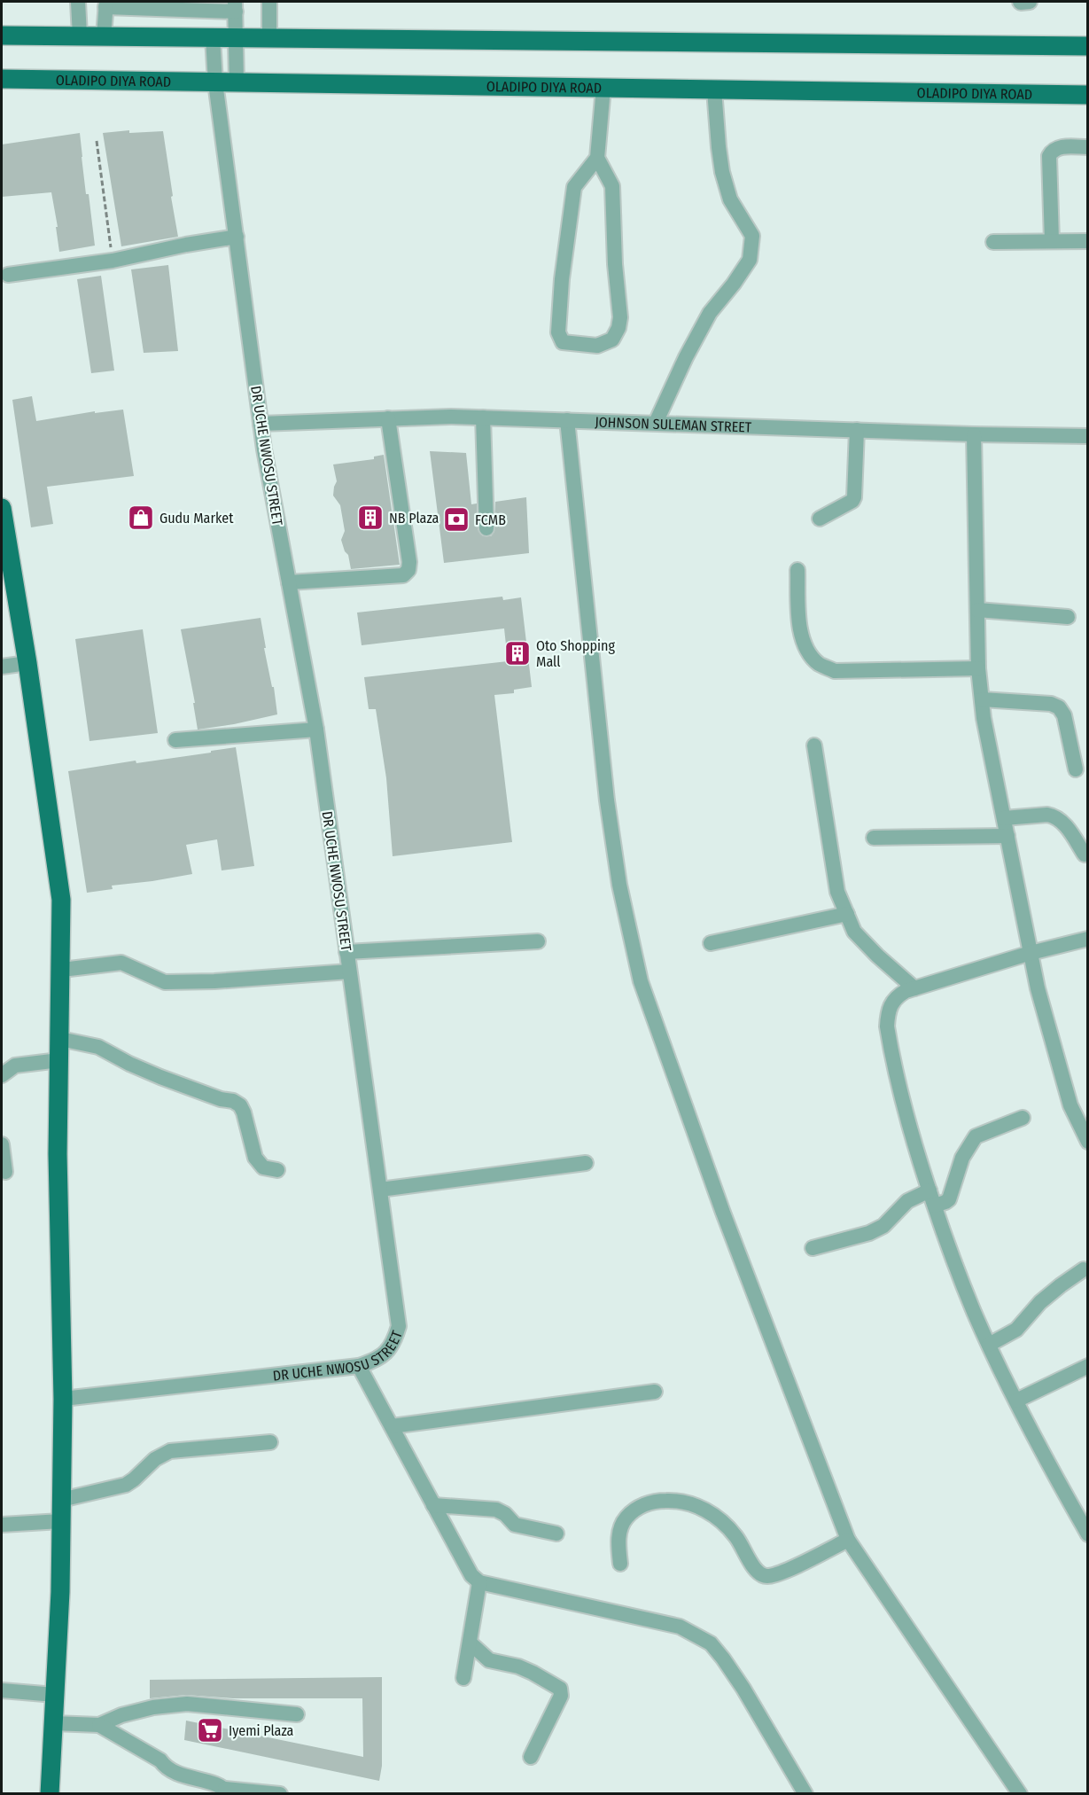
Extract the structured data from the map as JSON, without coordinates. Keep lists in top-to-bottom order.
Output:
{
  "streets": {
    "main road": ["OLADIPO DIYA ROAD"],
    "street": ["JOHNSON SULEMAN STREET", "DR UCHE NWOSU STREET"]
  },
  "crossings": [
    ["OLADIPO DIYA ROAD", "DR UCHE NWOSU STREET"],
    ["JOHNSON SULEMAN STREET", "DR UCHE NWOSU STREET"]
  ],
  "places": {
    "shop": ["Gudu Market"],
    "building": ["NB Plaza", "Oto Shopping Mall"],
    "bank": ["FCMB"],
    "supermarket": ["Iyemi Plaza"]
  }
}
